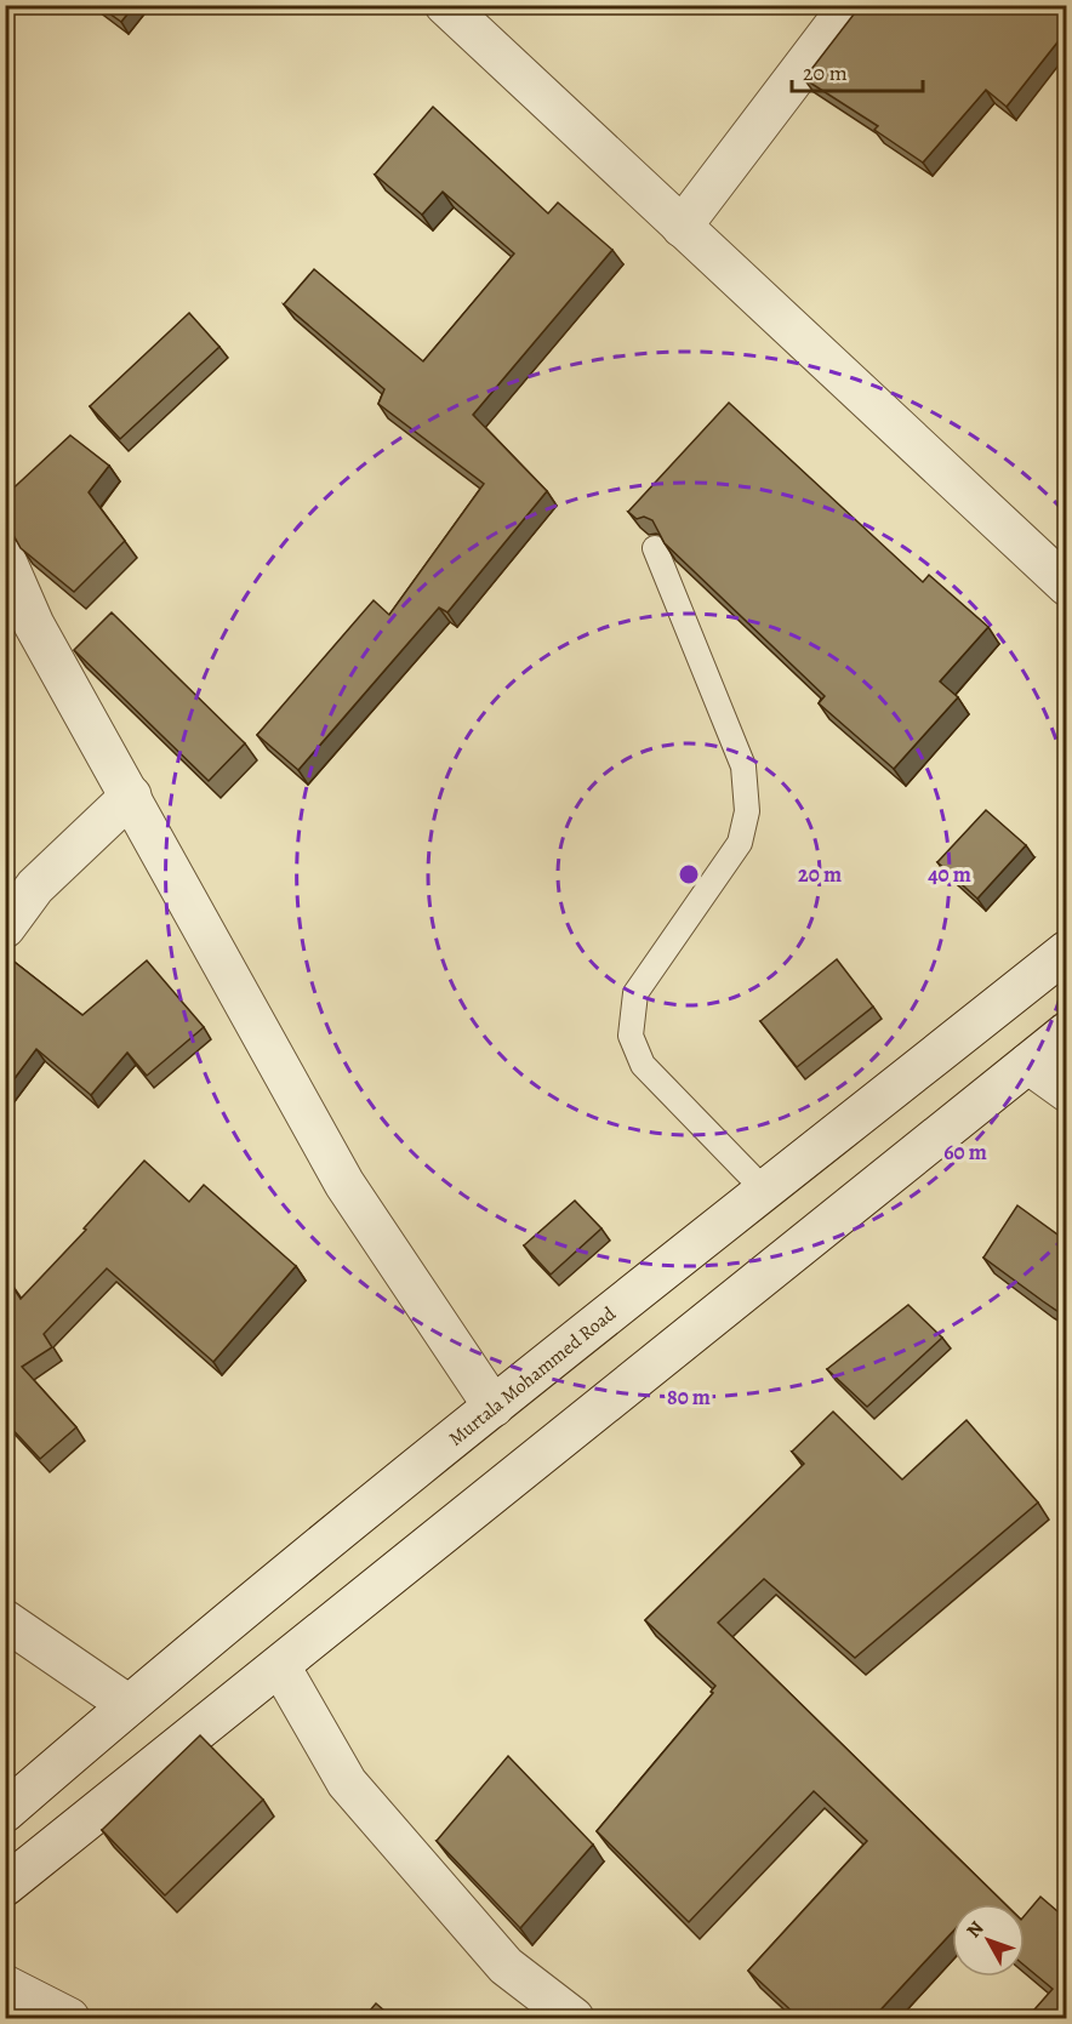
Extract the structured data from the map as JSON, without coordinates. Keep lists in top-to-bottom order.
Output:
{
  "streets": {
    "street": ["Murtala Mohammed Road"]
  },
  "scale_bar": "20 m",
  "north": "top left",
  "rings": [
    "20 m",
    "40 m",
    "60 m",
    "80 m"
  ]
}
